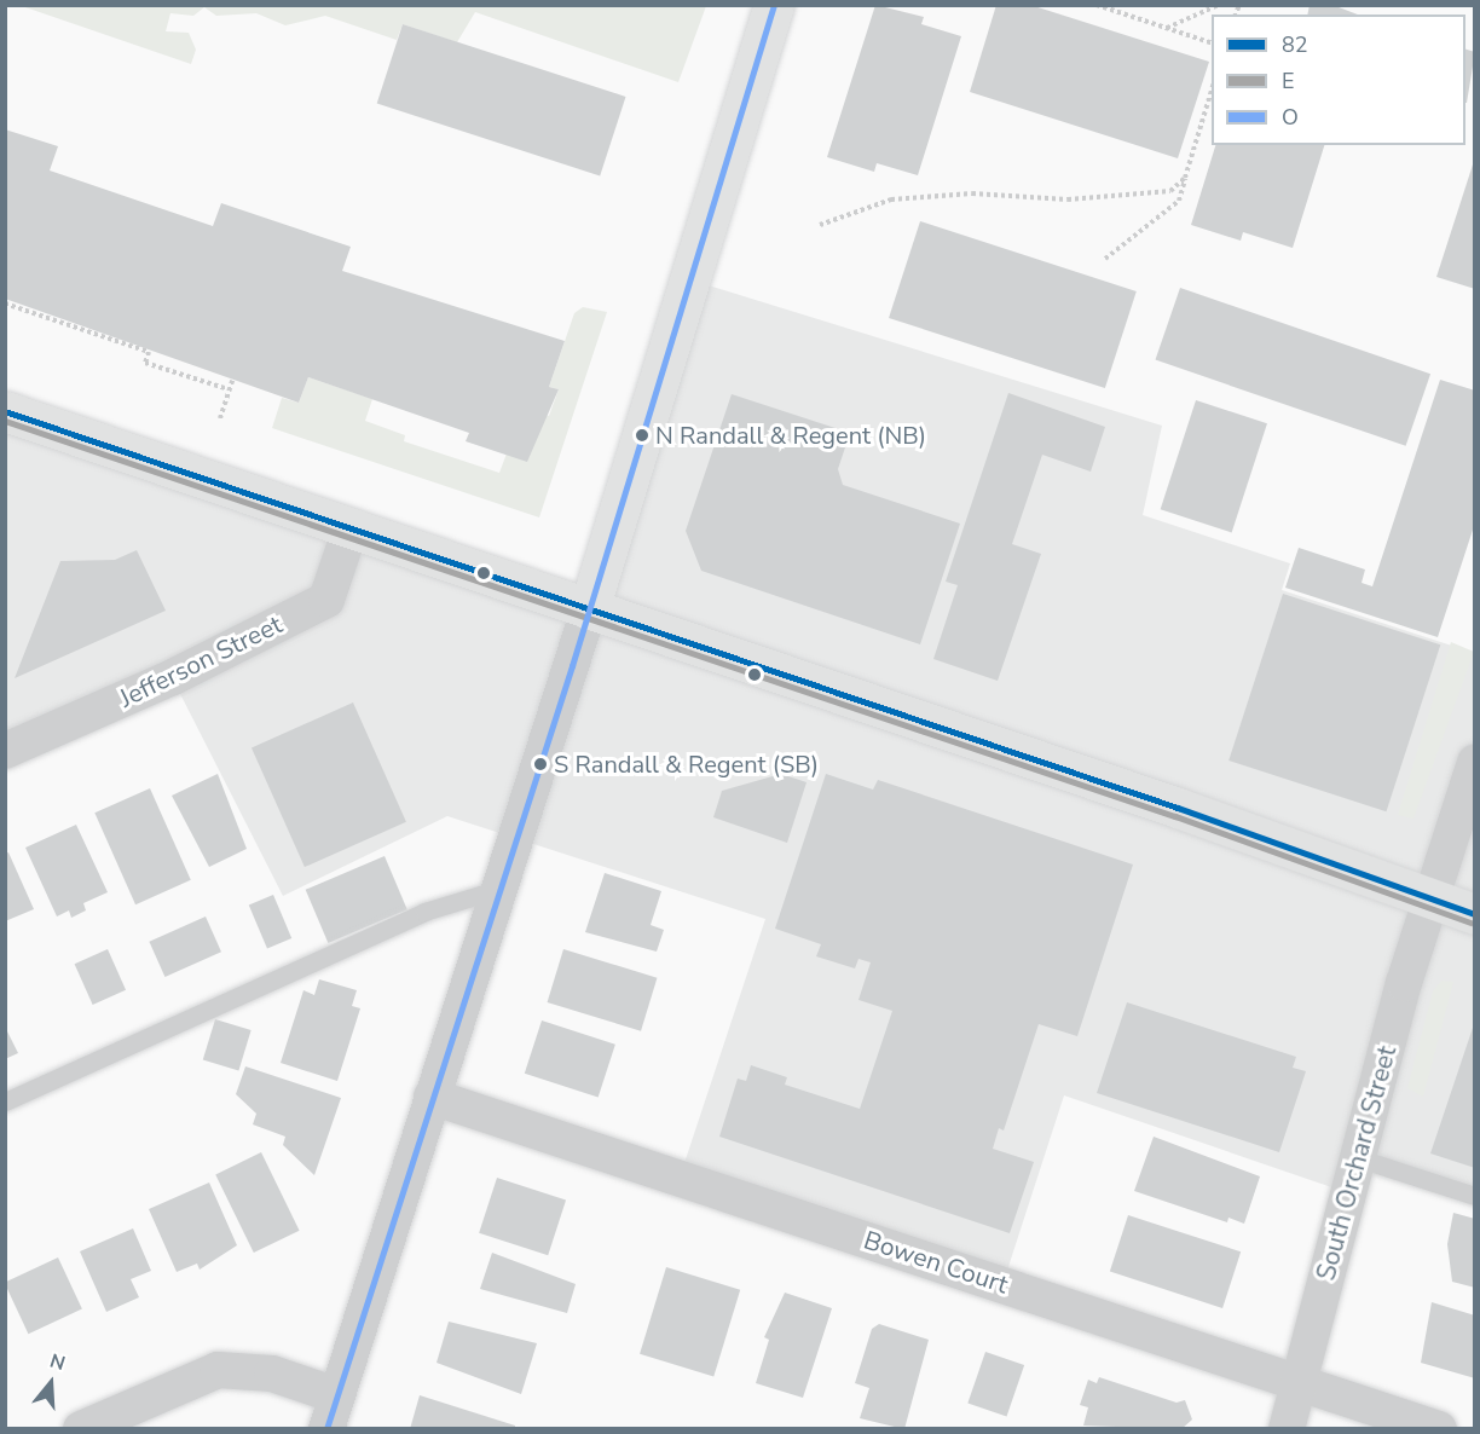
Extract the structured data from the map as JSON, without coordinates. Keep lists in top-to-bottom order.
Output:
{
  "streets": {
    "street": ["Jefferson Street", "South Orchard Street", "Bowen Court"]
  },
  "crossings": [
    ["South Orchard Street", "Bowen Court"]
  ],
  "places": ["N Randall & Regent (NB)", "S Randall & Regent (SB)"],
  "lines": ["transit line O", "transit line 82", "transit line E"],
  "legend": ["82", "E", "O"],
  "north": "top"
}
